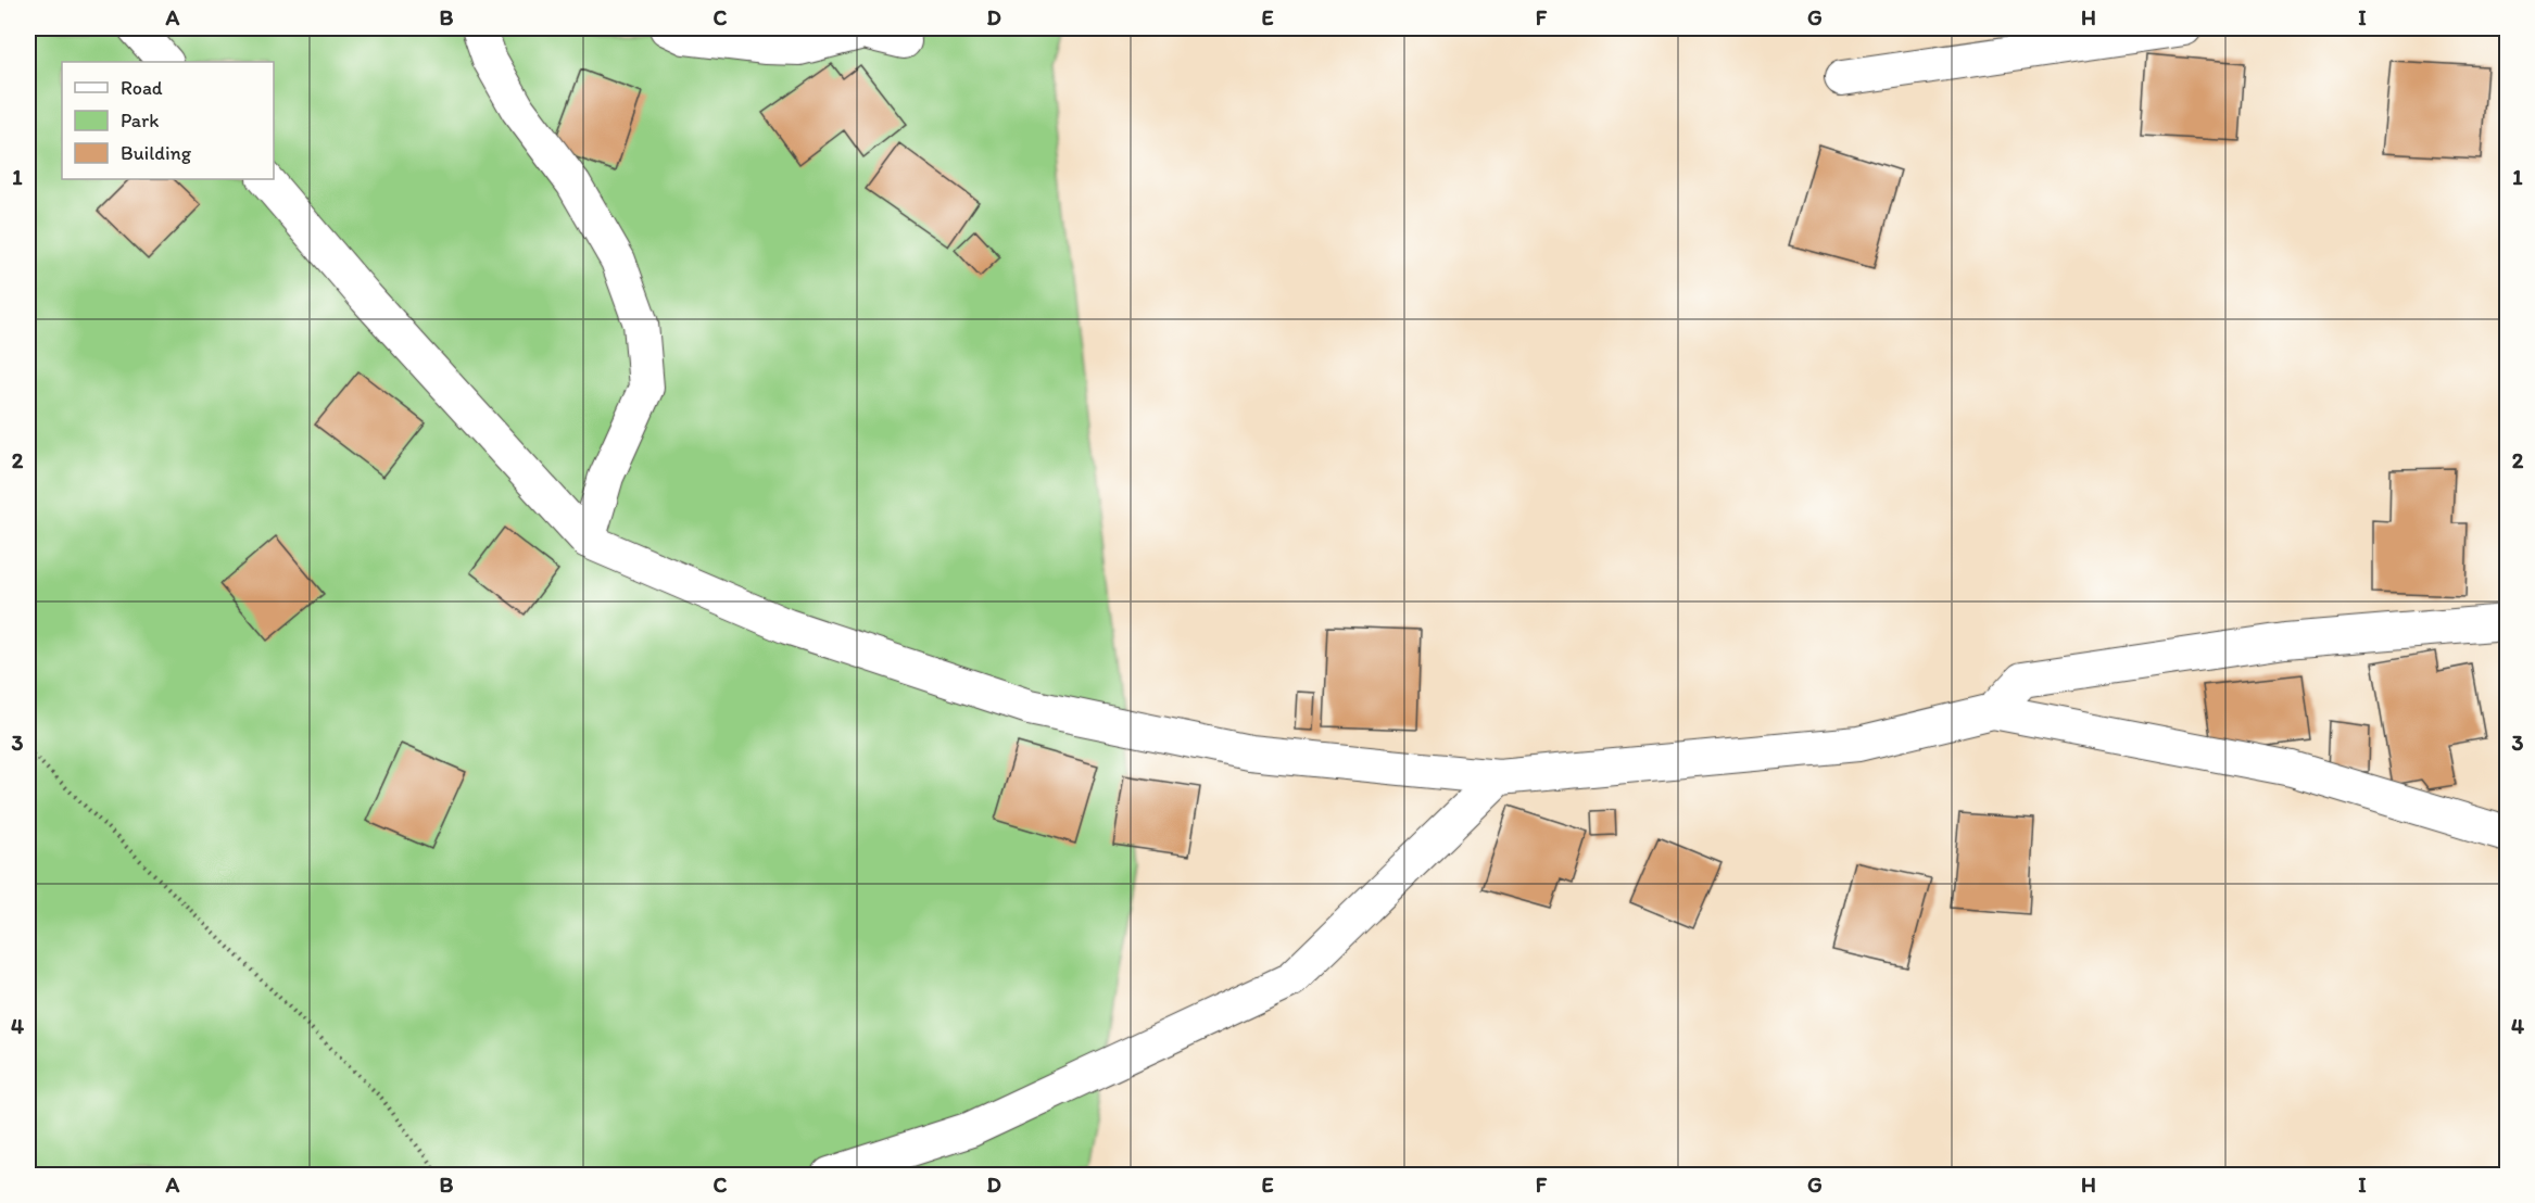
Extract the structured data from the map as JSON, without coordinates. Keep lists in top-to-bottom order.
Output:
{
  "legend": ["Road", "Park", "Building"],
  "grid": {
    "columns": [
      "A",
      "B",
      "C",
      "D",
      "E",
      "F",
      "G",
      "H",
      "I"
    ],
    "rows": [
      "1",
      "2",
      "3",
      "4"
    ]
  }
}
